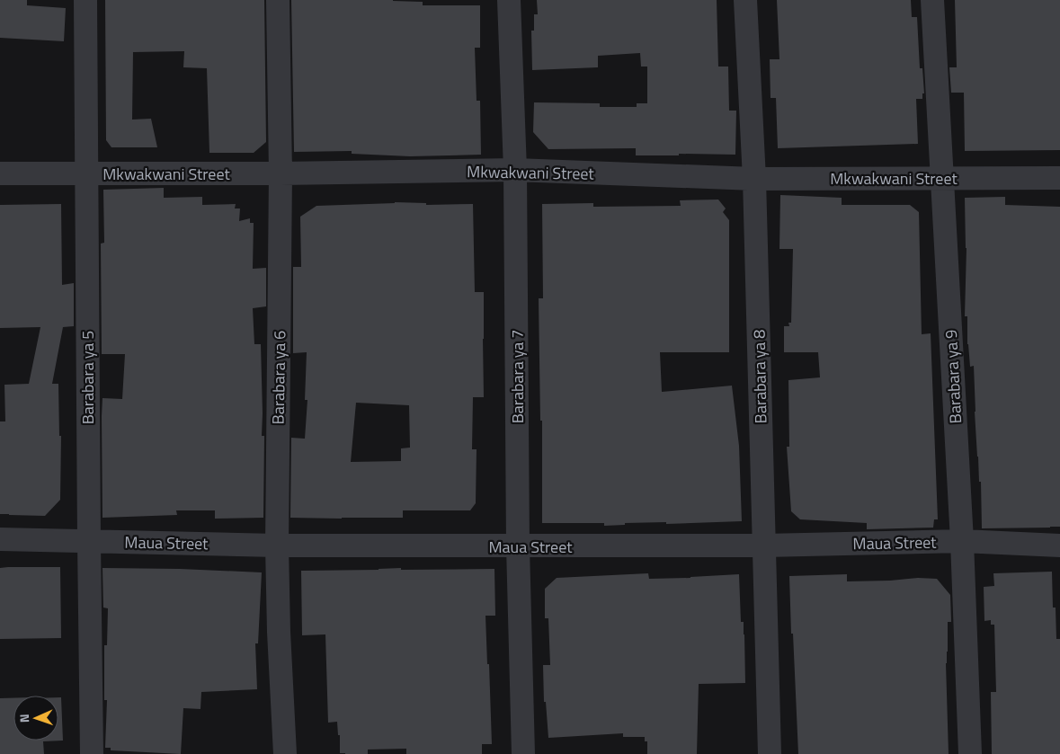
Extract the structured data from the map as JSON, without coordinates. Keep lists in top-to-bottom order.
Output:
{
  "streets": {
    "street": [
      "Mkwakwani Street",
      "Barabara ya 7",
      "Barabara ya 8",
      "Barabara ya 9",
      "Barabara ya 5",
      "Barabara ya 6",
      "Maua Street"
    ]
  },
  "crossings": [
    ["Mkwakwani Street", "Barabara ya 7"],
    ["Mkwakwani Street", "Barabara ya 8"],
    ["Mkwakwani Street", "Barabara ya 9"],
    ["Mkwakwani Street", "Barabara ya 5"],
    ["Mkwakwani Street", "Barabara ya 6"],
    ["Barabara ya 7", "Maua Street"],
    ["Barabara ya 8", "Maua Street"],
    ["Barabara ya 9", "Maua Street"],
    ["Barabara ya 5", "Maua Street"],
    ["Barabara ya 6", "Maua Street"]
  ],
  "north": "left"
}
